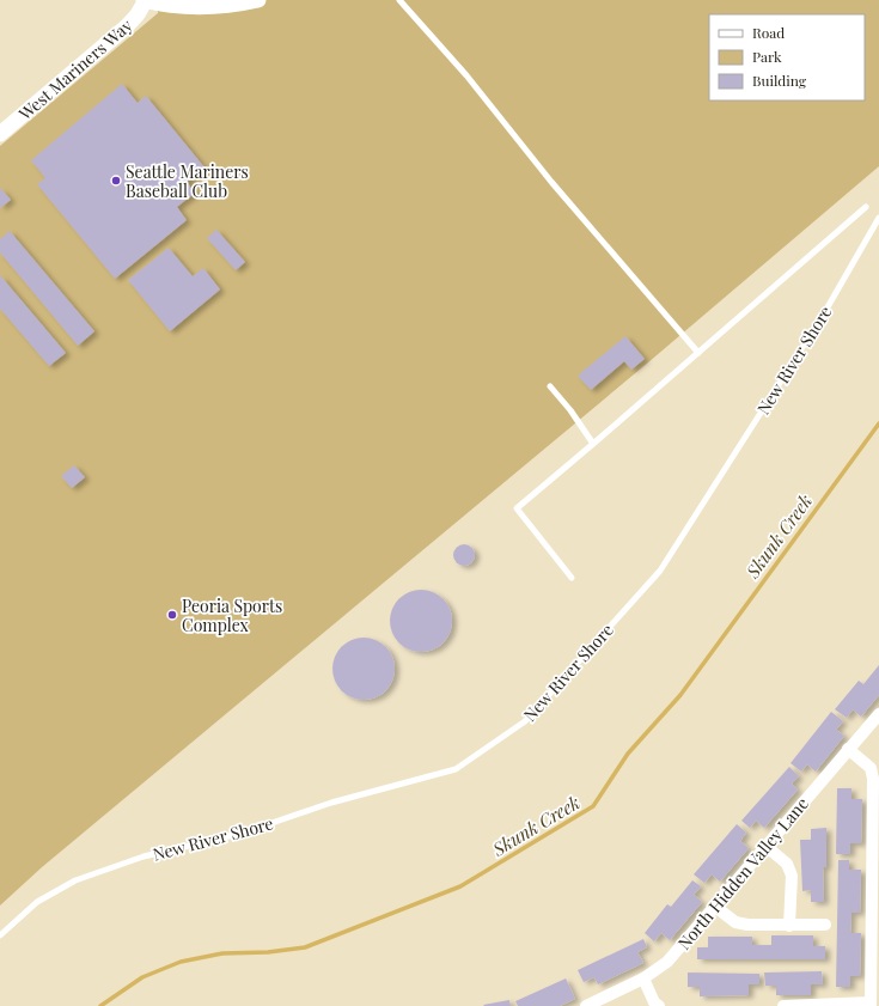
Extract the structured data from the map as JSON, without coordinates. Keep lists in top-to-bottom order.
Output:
{
  "streets": {
    "street": ["West Mariners Way", "North Hidden Valley Lane"],
    "lane": ["New River Shore"]
  },
  "water": ["Skunk Creek"],
  "places": ["Seattle Mariners Baseball Club", "Peoria Sports Complex"],
  "legend": ["Road", "Park", "Building"]
}
